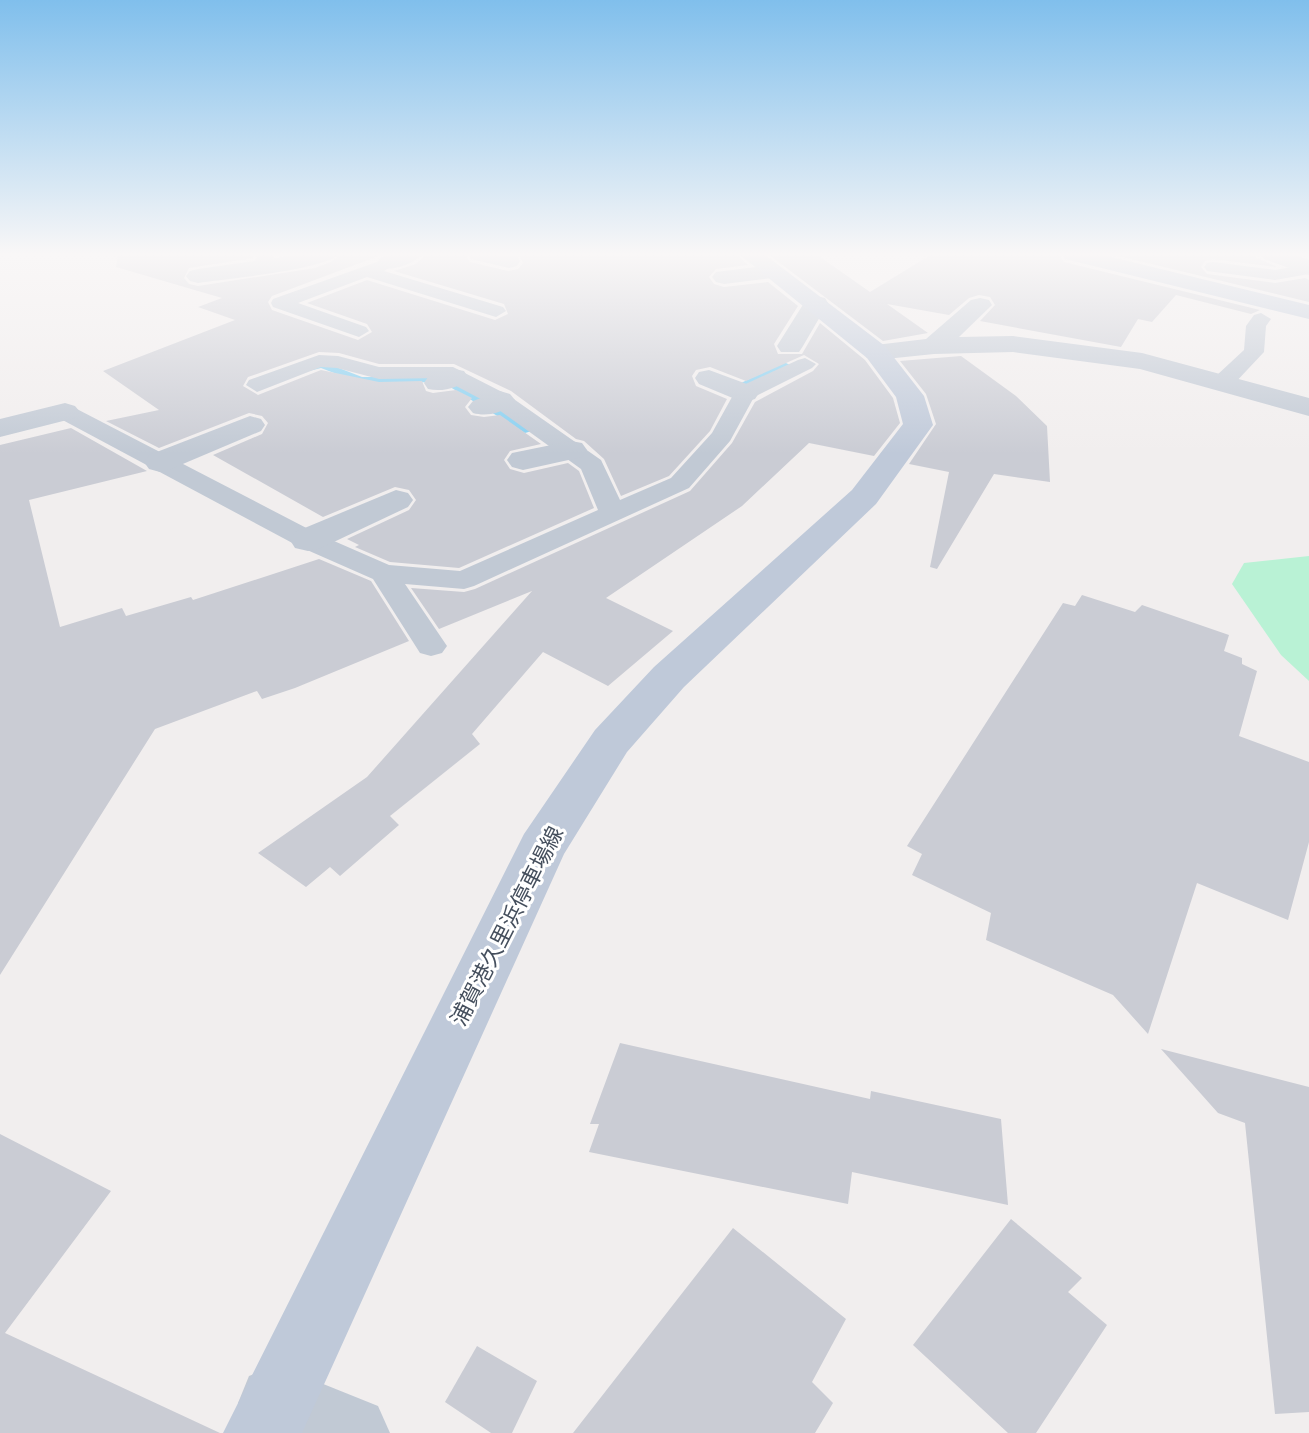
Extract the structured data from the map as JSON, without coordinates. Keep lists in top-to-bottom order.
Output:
{
  "streets": {
    "main road": ["浦賀港久里浜停車場線"]
  }
}
